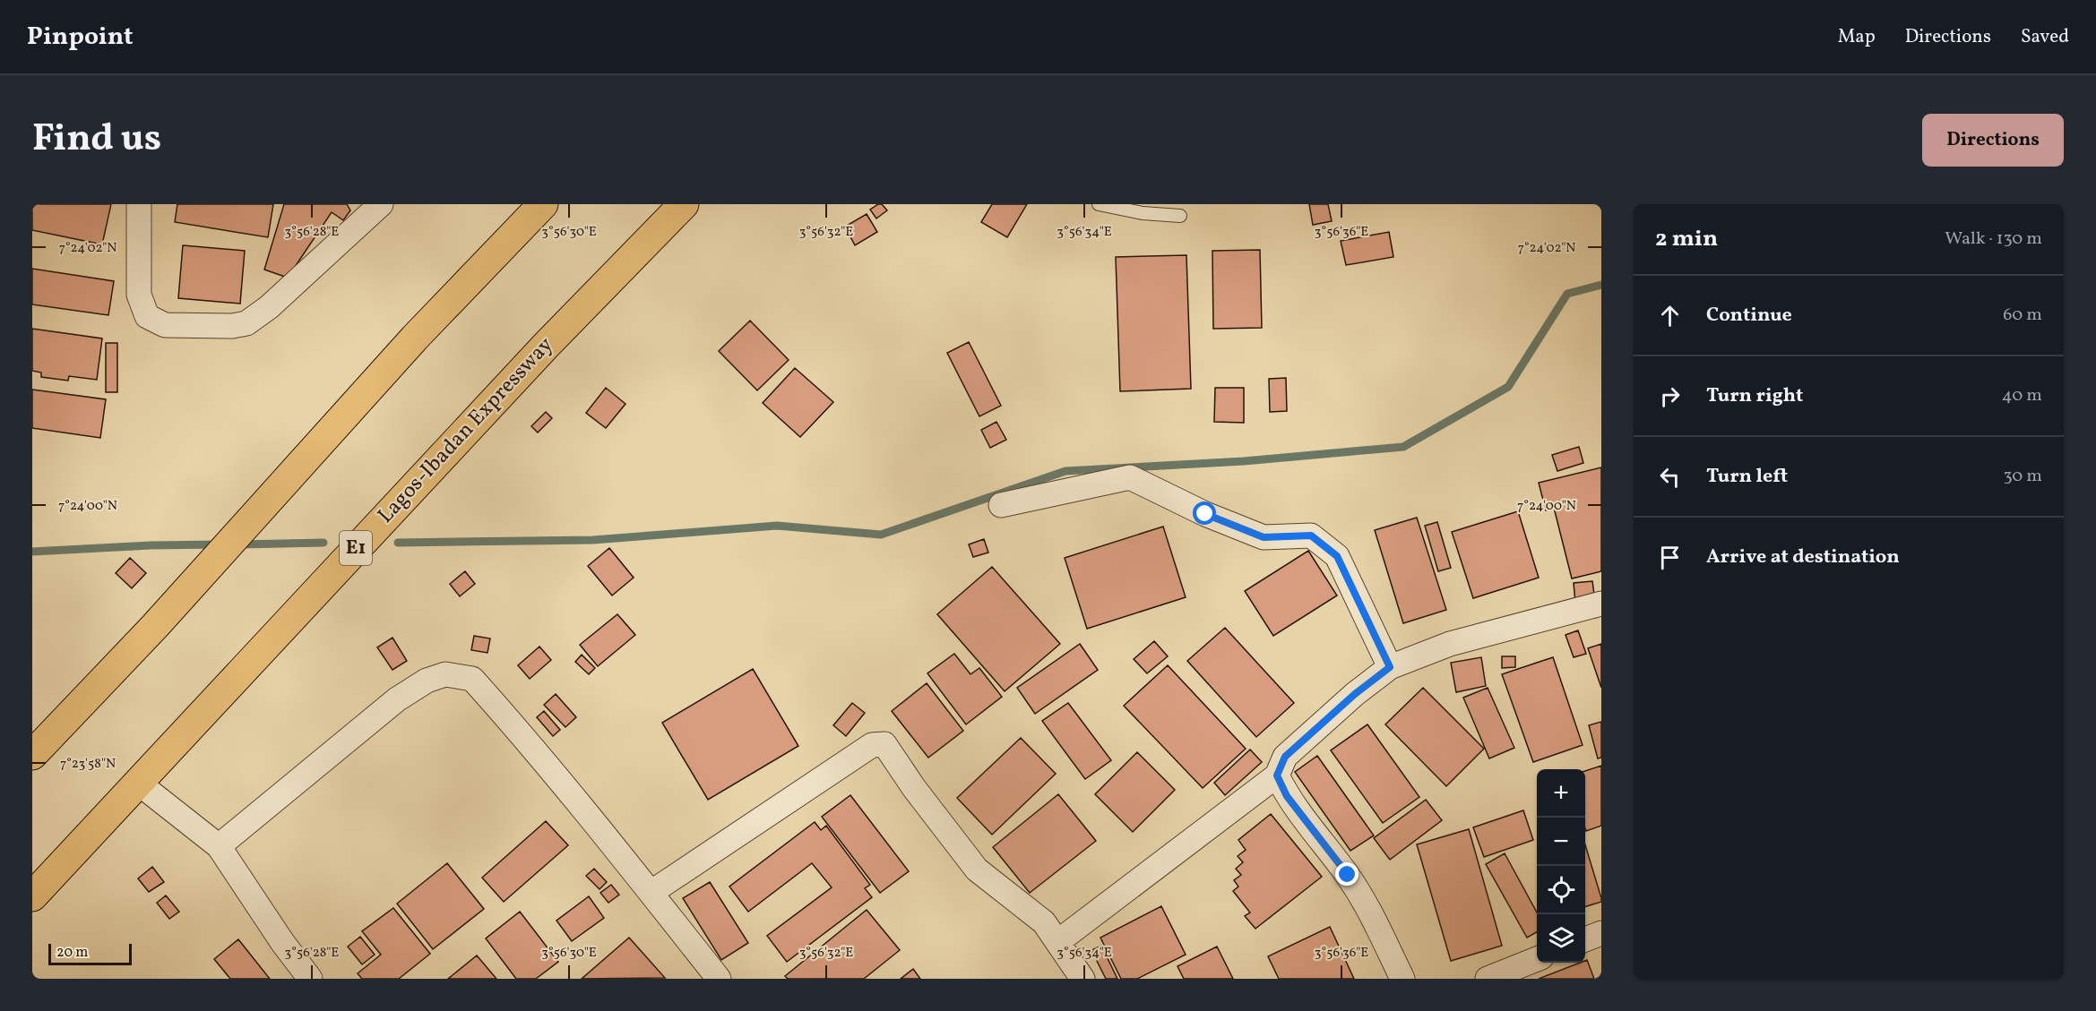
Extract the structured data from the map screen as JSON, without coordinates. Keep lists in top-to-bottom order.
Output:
{
  "streets": {
    "highway": ["Lagos-Ibadan Expressway", "E1"]
  },
  "scale_bar": "20 m",
  "page": {
    "header": "Pinpoint",
    "nav": ["Map", "Directions", "Saved"],
    "title": "Find us",
    "buttons": "Directions",
    "heading": ["2 min", "Walk · 130 m"],
    "list": [
      ["Continue", "60 m"],
      ["Turn right", "40 m"],
      ["Turn left", "30 m"],
      "Arrive at destination"
    ],
    "map_buttons": ["+", "−"],
    "scale": "20 m"
  },
  "coordinates": [
    "3°56'28\"E",
    "3°56'30\"E",
    "3°56'32\"E",
    "3°56'34\"E",
    "3°56'36\"E",
    "7°24'02\"N",
    "7°24'00\"N",
    "7°23'58\"N"
  ]
}
